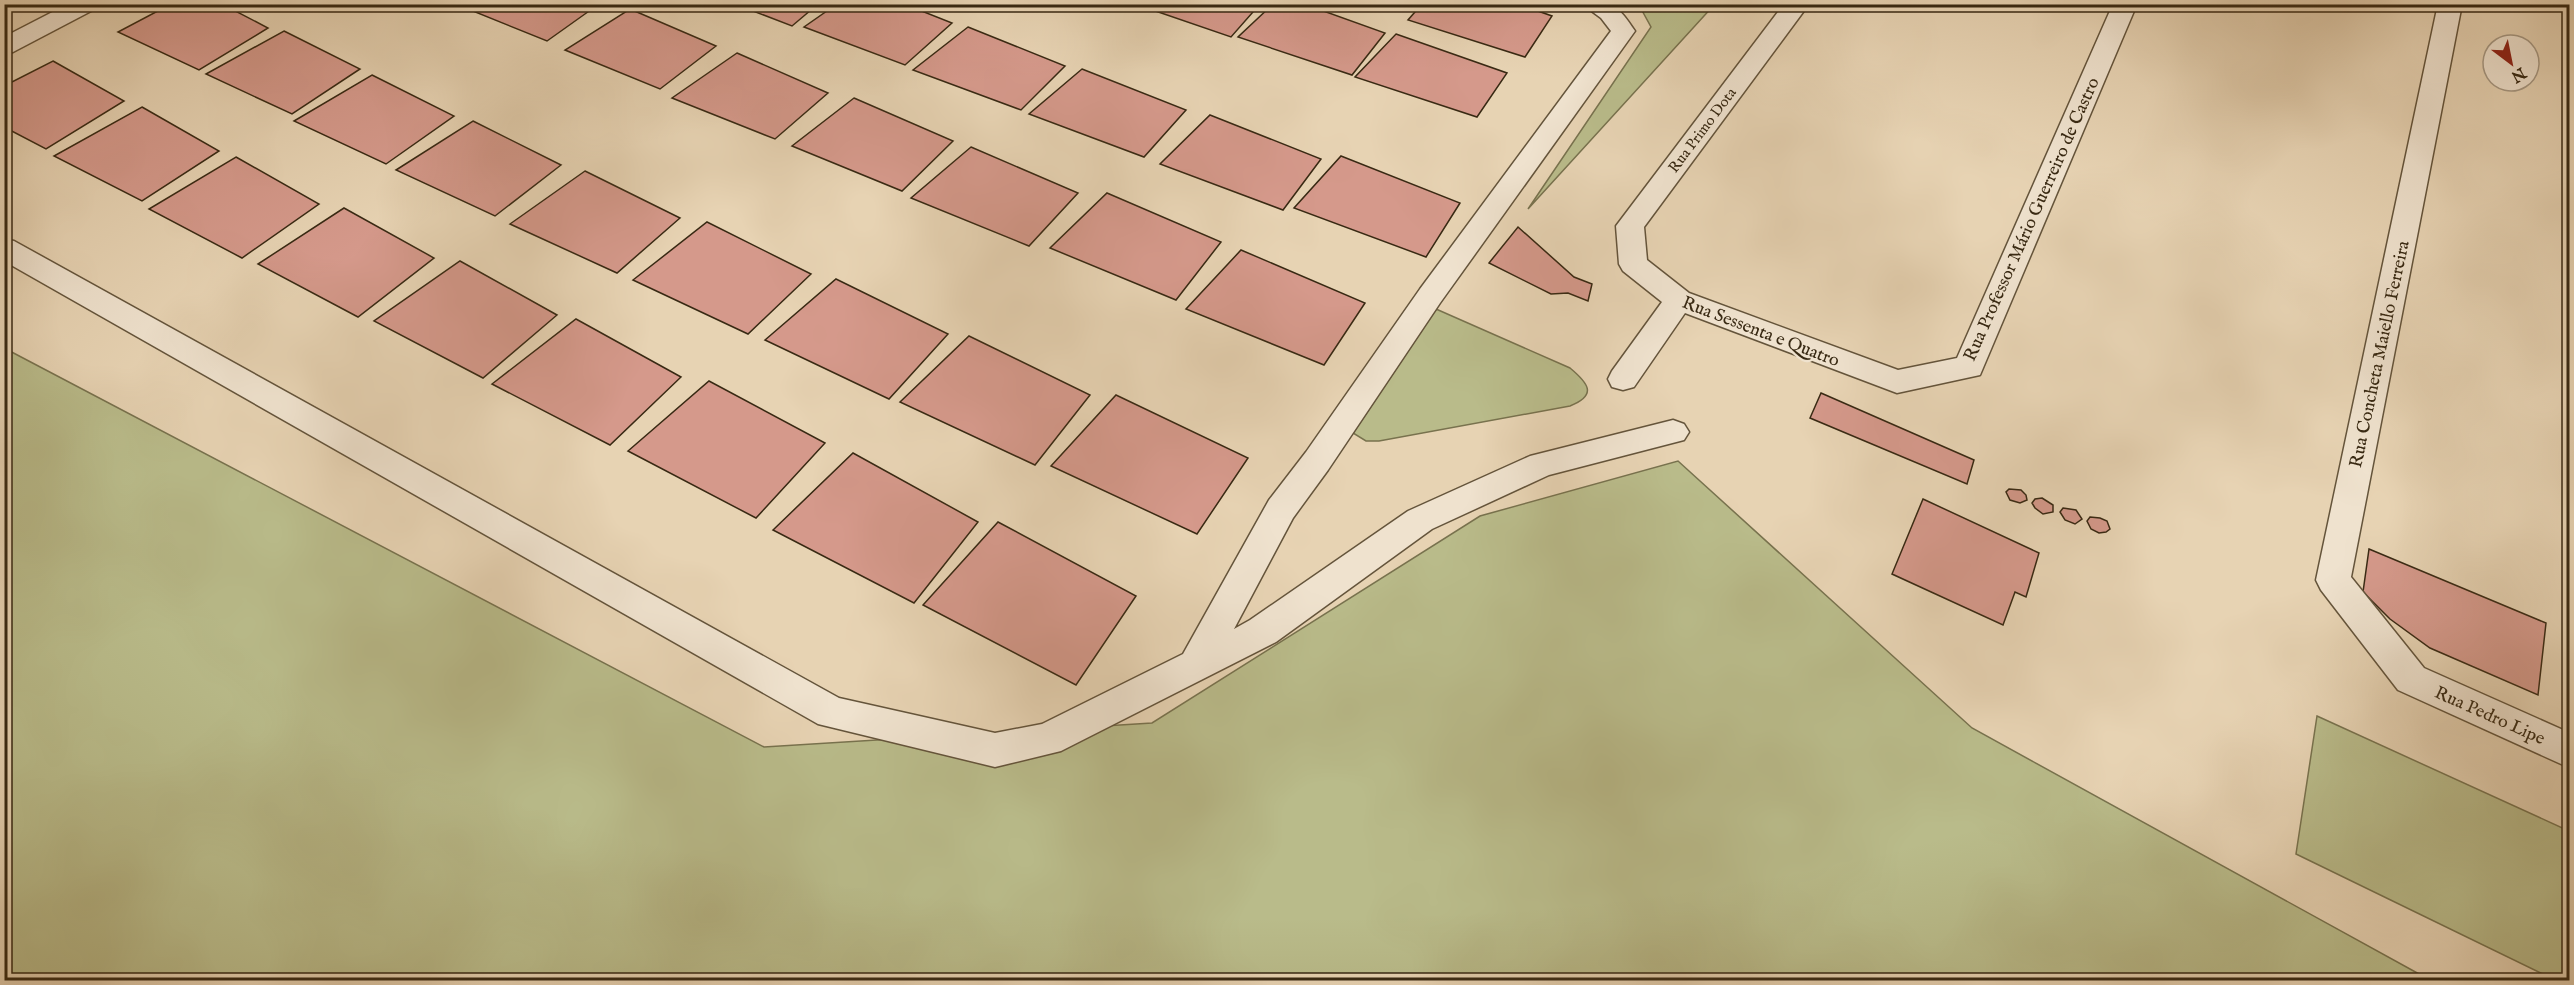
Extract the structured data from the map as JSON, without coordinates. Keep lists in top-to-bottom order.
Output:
{
  "streets": {
    "street": [
      "Rua Primo Dota",
      "Rua Professor Mário Guerreiro de Castro",
      "Rua Sessenta e Quatro",
      "Rua Concheta Maiello Ferreira",
      "Rua Pedro Lipe"
    ]
  },
  "crossings": [
    ["Rua Primo Dota", "Rua Sessenta e Quatro"],
    ["Rua Professor Mário Guerreiro de Castro", "Rua Sessenta e Quatro"],
    ["Rua Concheta Maiello Ferreira", "Rua Pedro Lipe"]
  ],
  "north": "bottom right"
}
